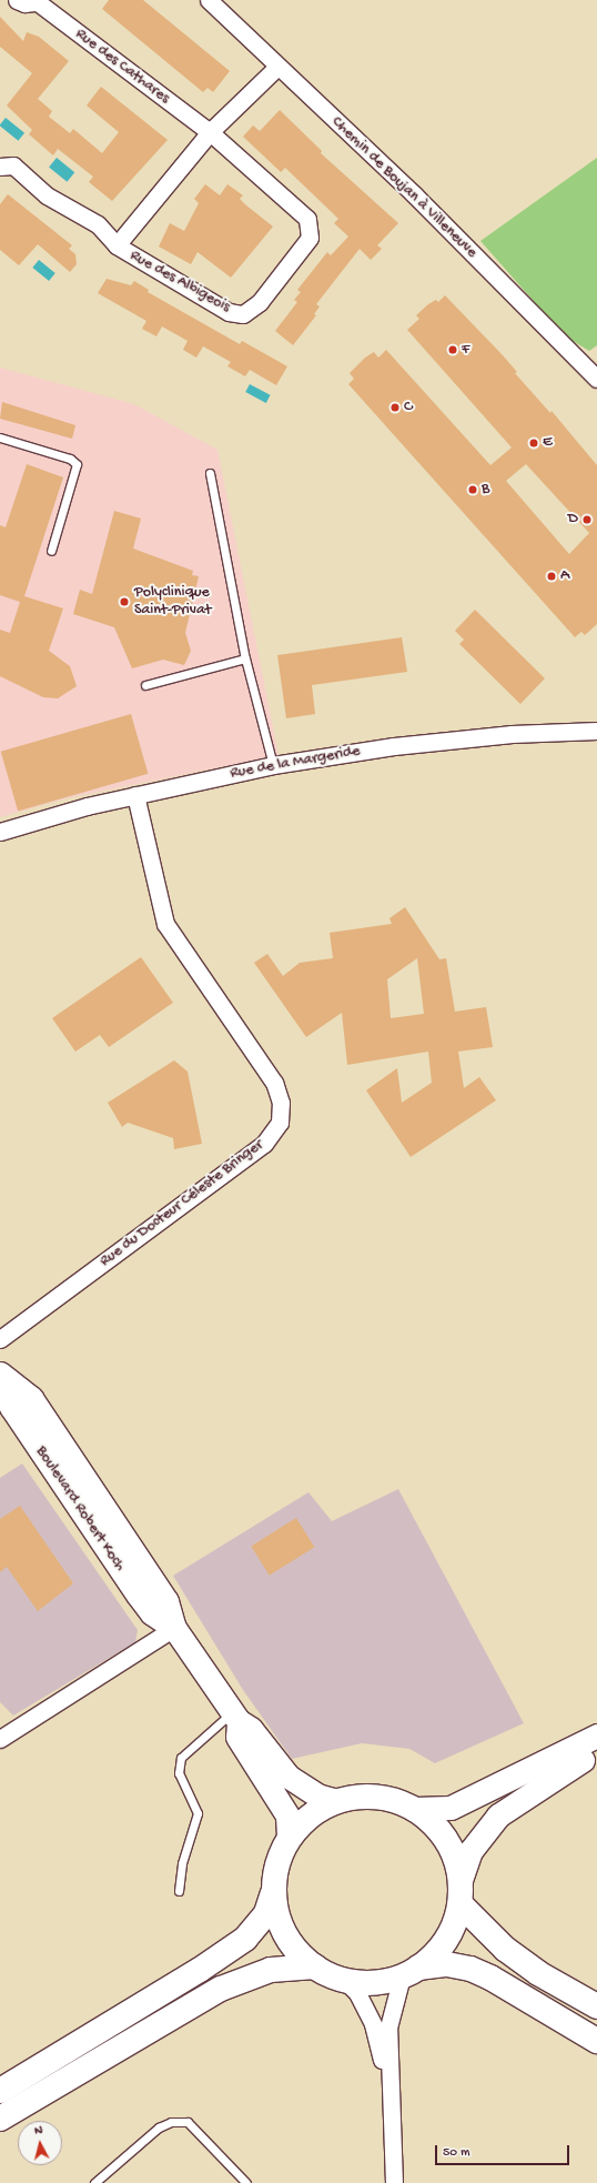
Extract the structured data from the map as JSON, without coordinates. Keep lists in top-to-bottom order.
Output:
{
  "streets": {
    "street": [
      "Rue des Cathares",
      "Chemin de Boujan à Villeneuve",
      "Rue des Albigeois",
      "Rue de la Margeride",
      "Rue du Docteur Céleste Bringer",
      "Boulevard Robert Koch"
    ]
  },
  "crossings": [
    ["Rue des Cathares", "Rue des Albigeois"],
    ["Rue de la Margeride", "Rue du Docteur Céleste Bringer"]
  ],
  "places": [
    "F",
    "C",
    "E",
    "B",
    "D",
    "A",
    "Polyclinique Saint-Privat"
  ],
  "scale_bar": "50 m",
  "north": "top"
}
